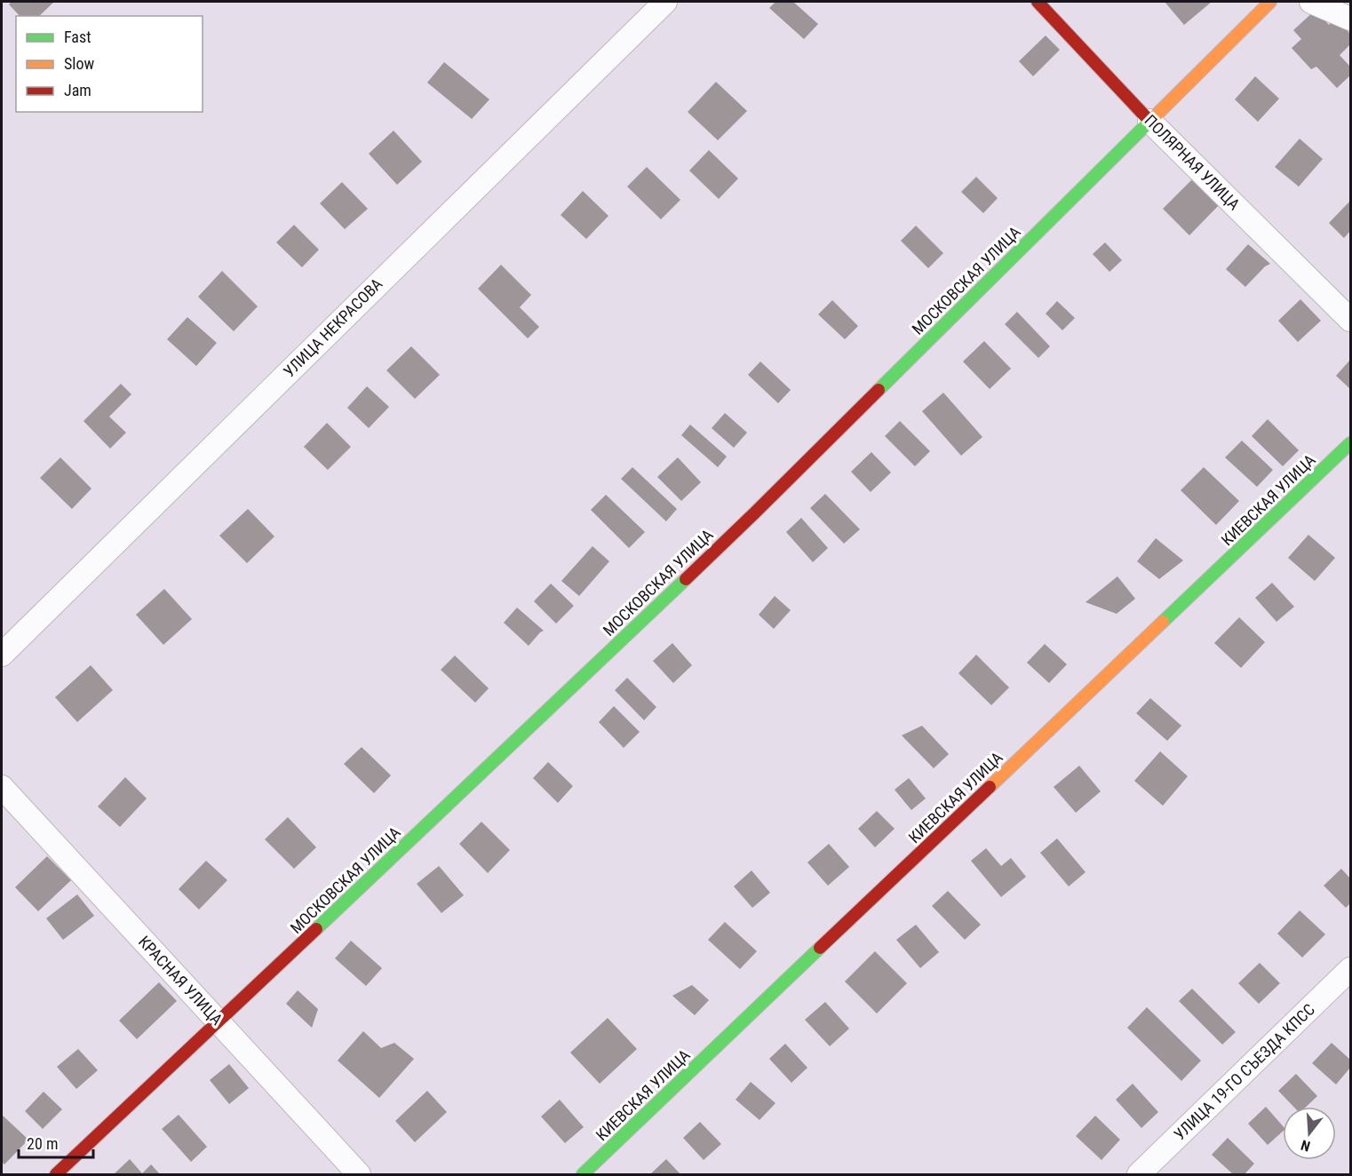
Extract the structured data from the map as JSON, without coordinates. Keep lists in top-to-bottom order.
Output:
{
  "streets": {
    "main road": ["ПОЛЯРНАЯ УЛИЦА", "МОСКОВСКАЯ УЛИЦА", "КИЕВСКАЯ УЛИЦА"],
    "street": ["УЛИЦА НЕКРАСОВА", "КРАСНАЯ УЛИЦА", "УЛИЦА 19-ГО СЪЕЗДА КПСС"]
  },
  "crossings": [
    ["ПОЛЯРНАЯ УЛИЦА", "МОСКОВСКАЯ УЛИЦА"],
    ["МОСКОВСКАЯ УЛИЦА", "КРАСНАЯ УЛИЦА"]
  ],
  "legend": ["Fast", "Slow", "Jam"],
  "scale_bar": "20 m",
  "north": "bottom"
}
